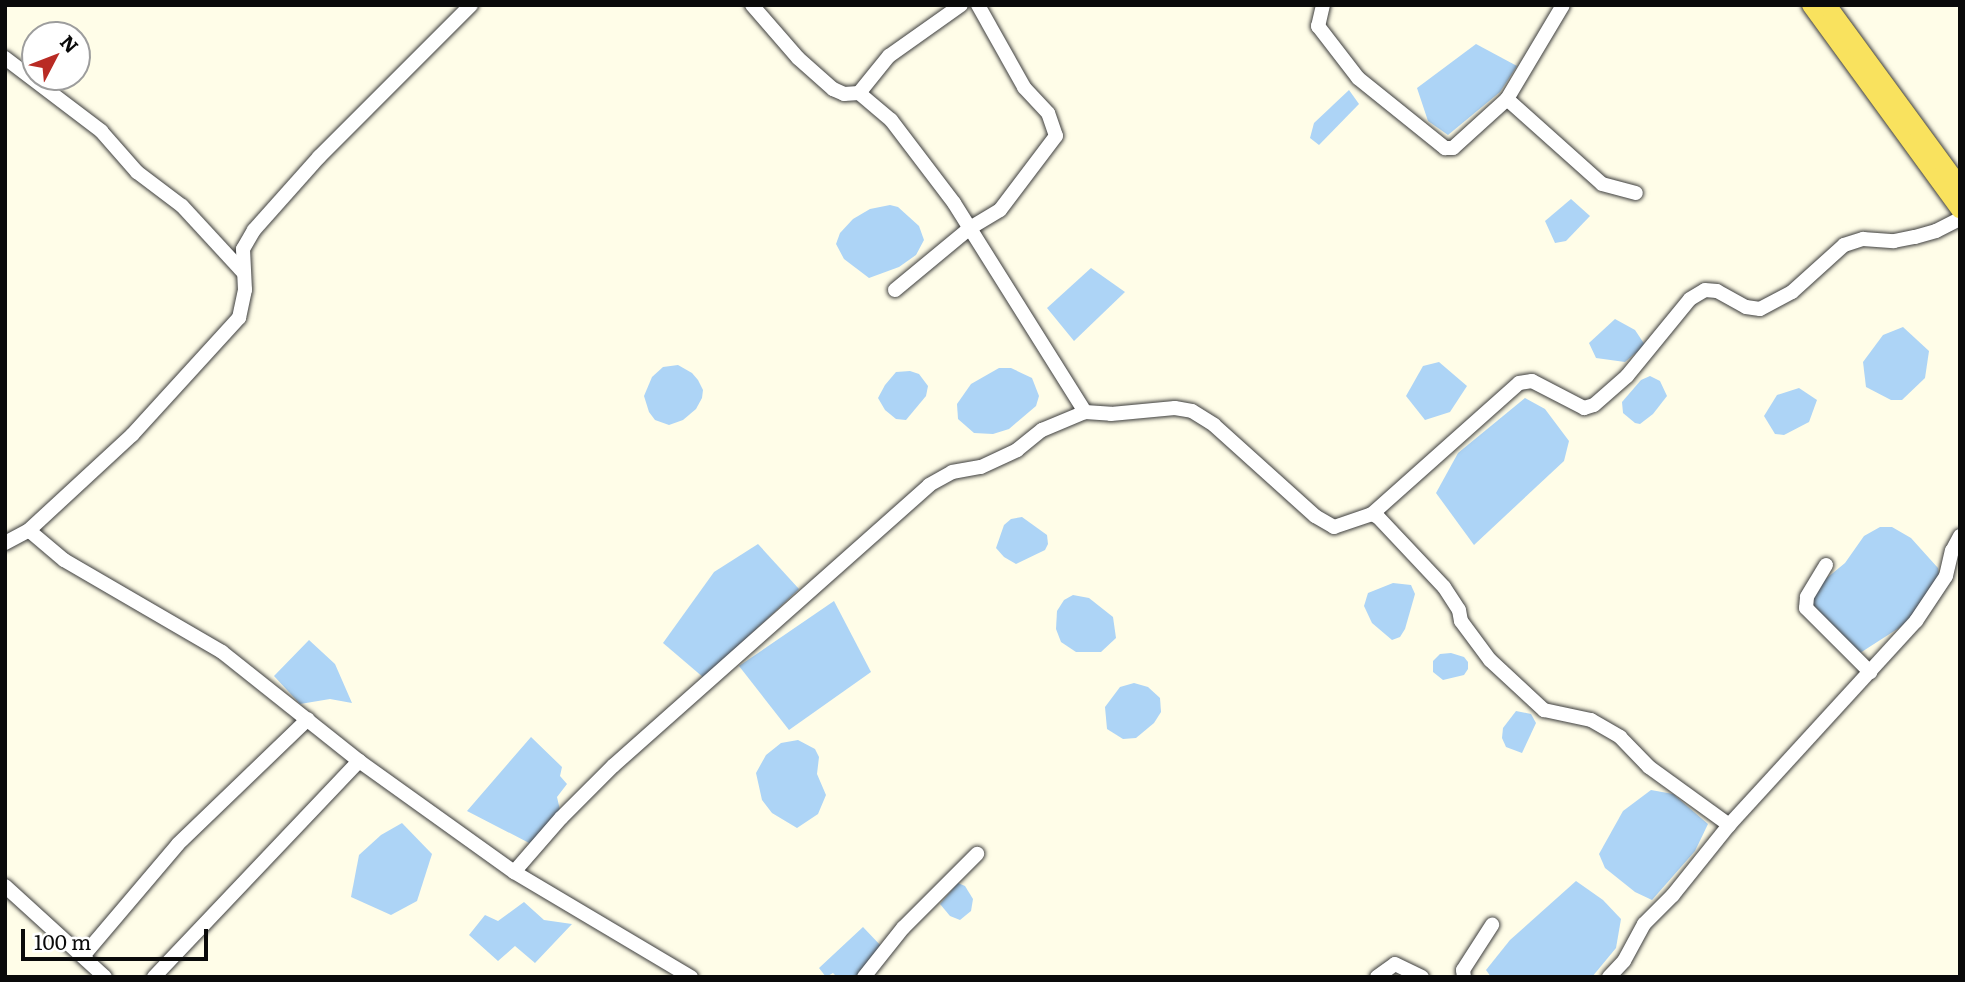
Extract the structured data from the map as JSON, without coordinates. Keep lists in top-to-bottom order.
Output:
{
  "scale_bar": "100 m",
  "north": "top right"
}
